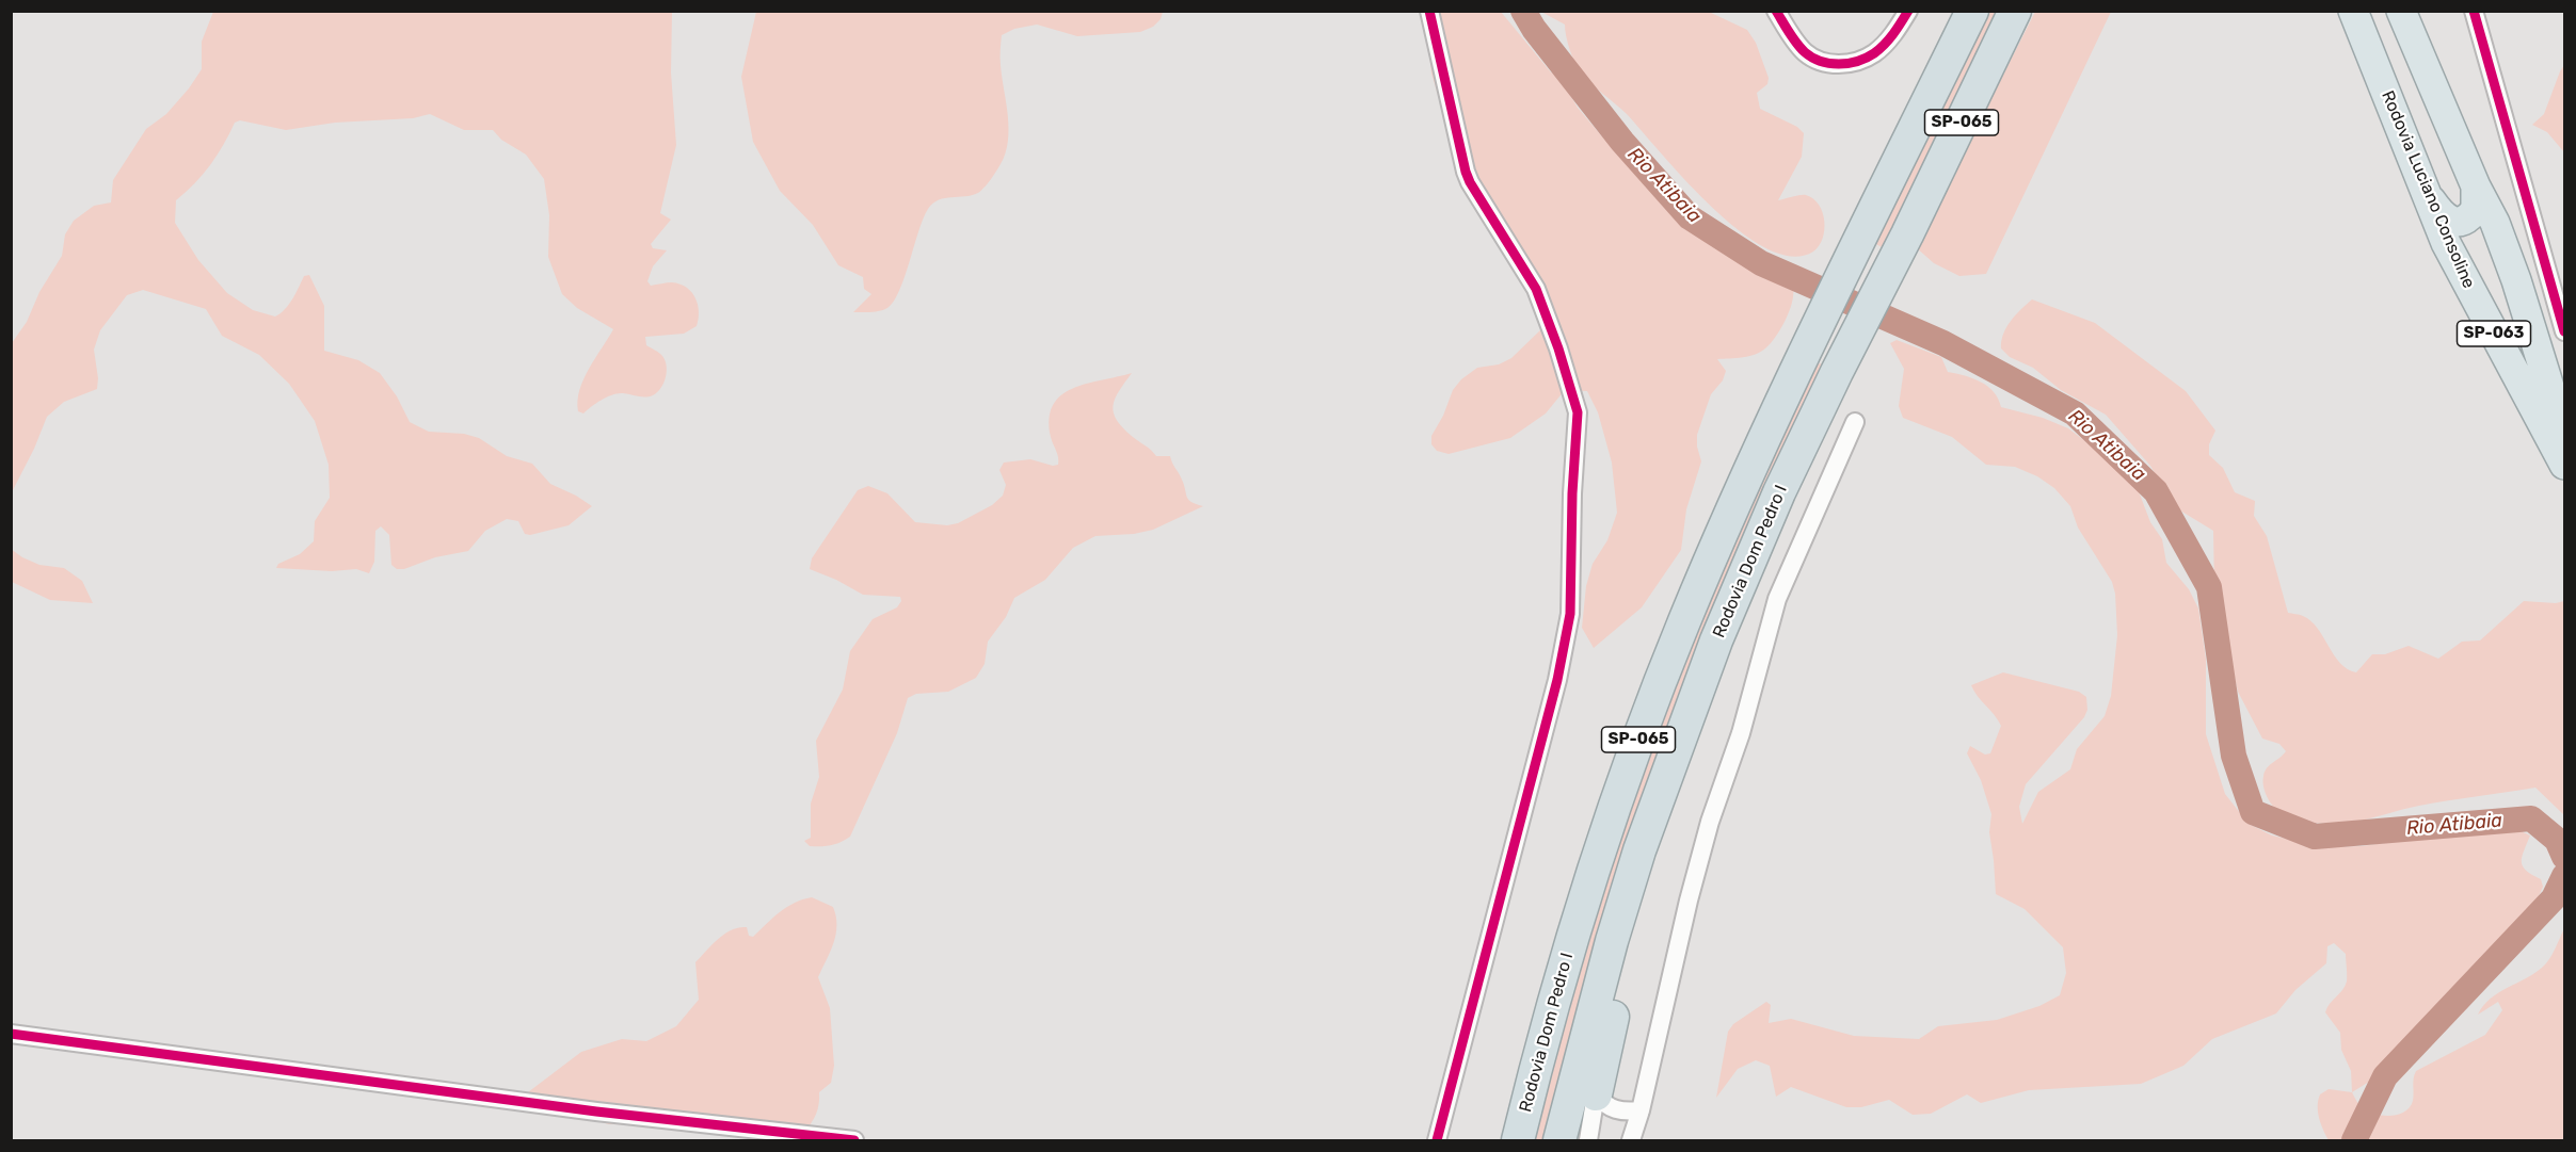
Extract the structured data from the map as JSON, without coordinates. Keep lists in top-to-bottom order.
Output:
{
  "streets": {
    "highway": [
      "SP-065",
      "Rodovia Luciano Consoline",
      "SP-063",
      "Rodovia Dom Pedro I"
    ]
  },
  "water": ["Rio Atibaia"]
}
